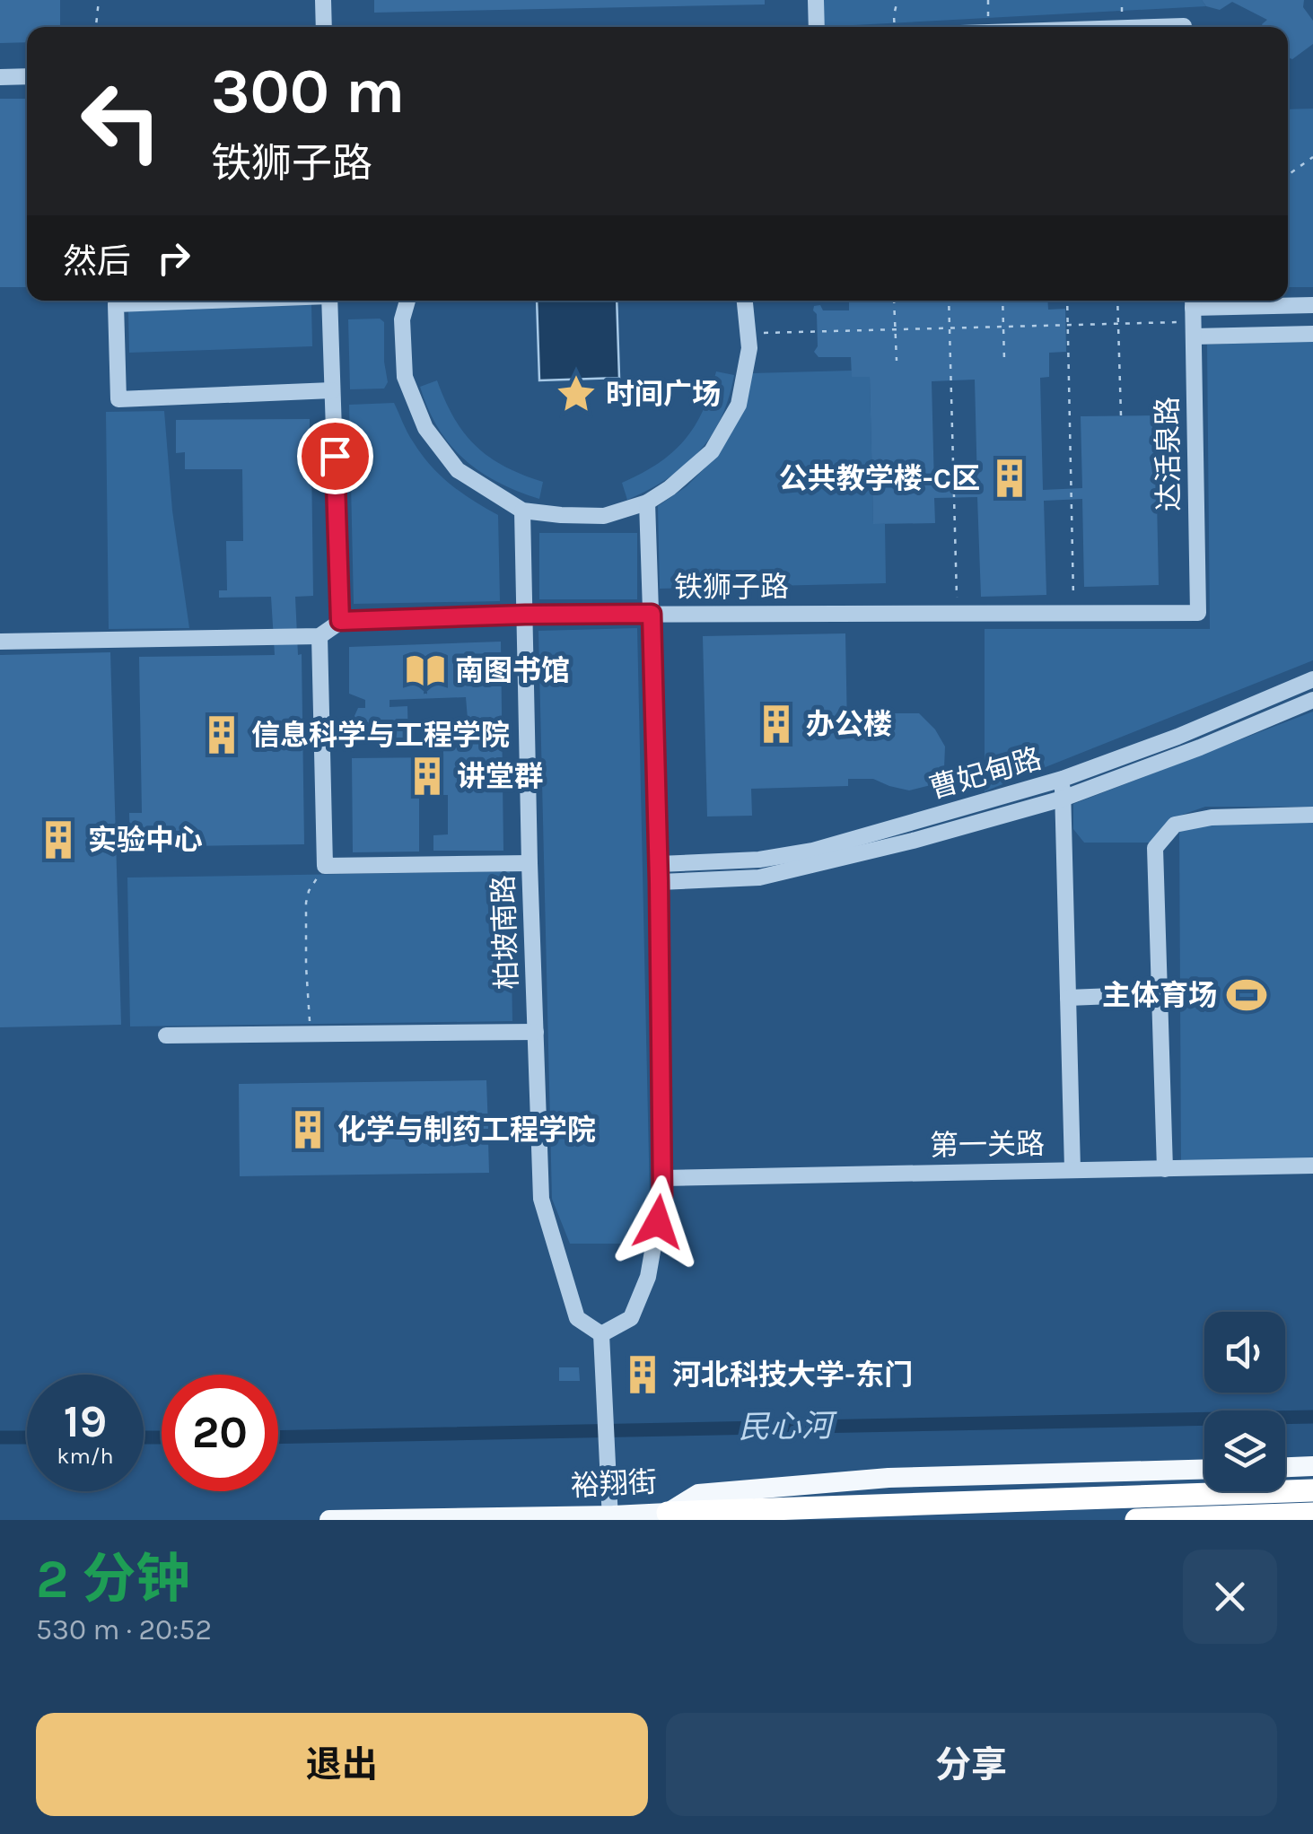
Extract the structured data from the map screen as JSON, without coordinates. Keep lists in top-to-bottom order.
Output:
{
  "streets": {
    "main road": ["裕翔街"],
    "street": [
      "达活泉路",
      "铁狮子路",
      "曹妃甸路",
      "柏坡南路",
      "第一关路"
    ]
  },
  "crossings": [
    ["达活泉路", "铁狮子路"],
    ["铁狮子路", "柏坡南路"]
  ],
  "water": ["民心河"],
  "places": {
    "place": ["时间广场"],
    "building": [
      "公共教学楼-C区",
      "办公楼",
      "信息科学与工程学院",
      "讲堂群",
      "实验中心",
      "化学与制药工程学院",
      "河北科技大学-东门"
    ],
    "library": ["南图书馆"],
    "sports": ["主体育场"]
  },
  "page": {
    "turn": ["300 m", "铁狮子路"],
    "then": "然后",
    "speed": "19 km/h",
    "limit": "20",
    "heading": ["2 分钟", "530 m · 20:52"],
    "buttons": ["退出", "分享"]
  }
}
